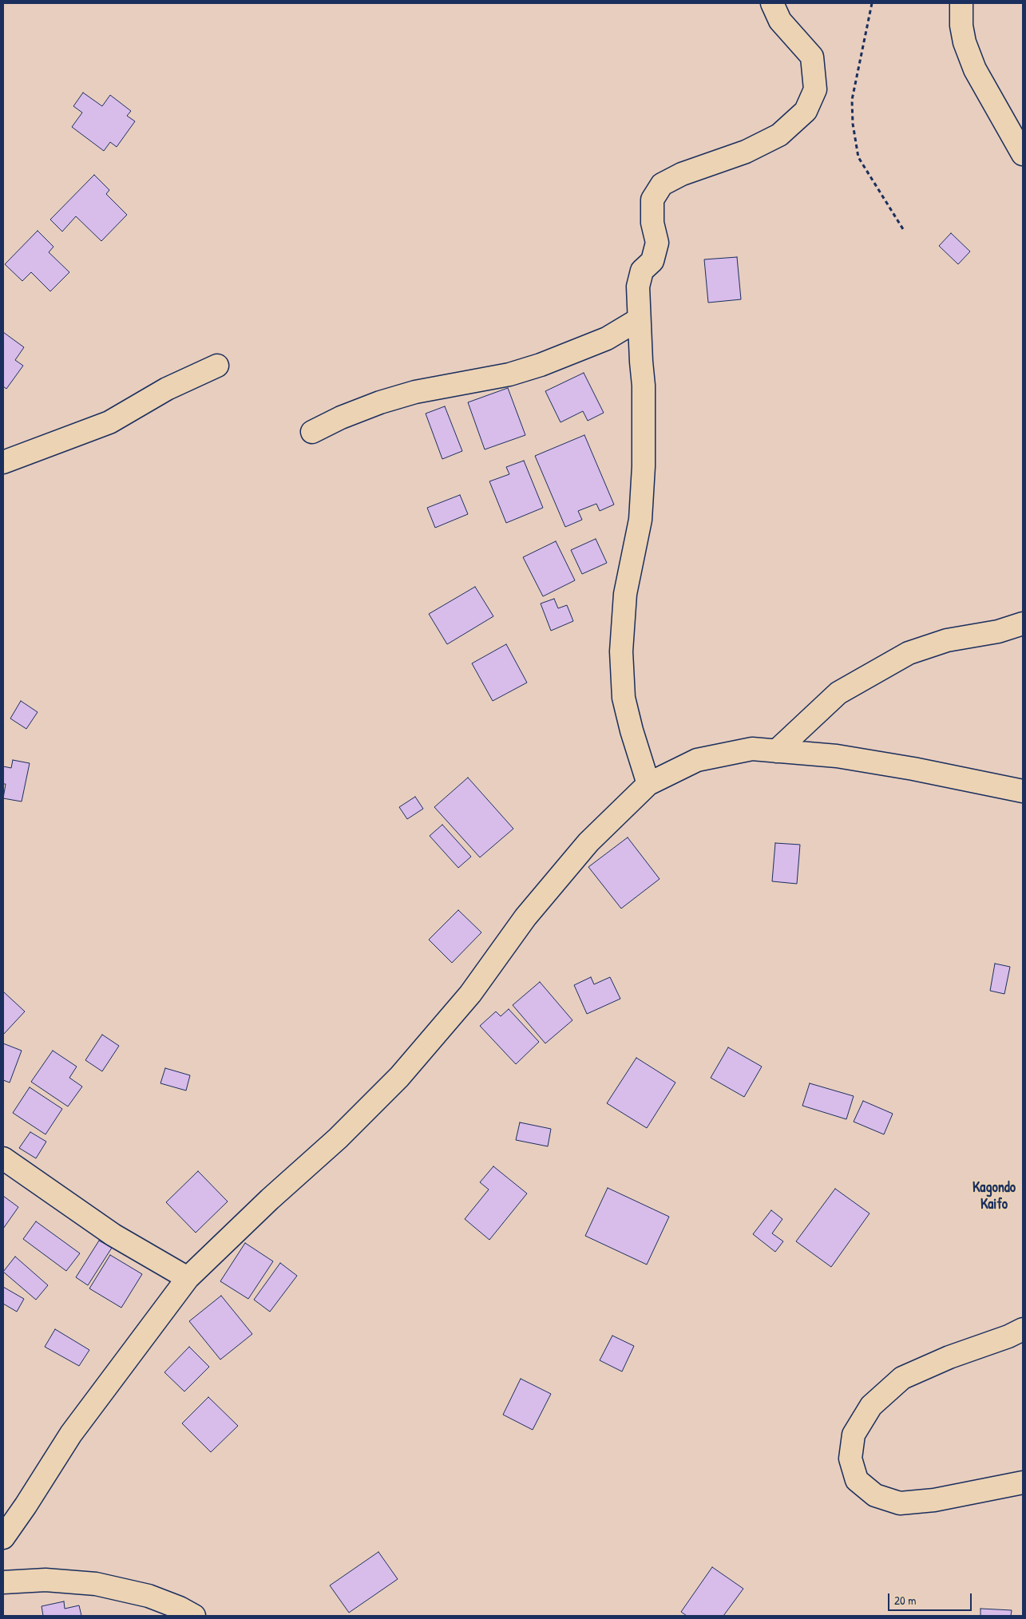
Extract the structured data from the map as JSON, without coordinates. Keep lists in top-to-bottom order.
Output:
{
  "districts": ["Kagondo Kaifo"],
  "scale_bar": "20 m"
}
